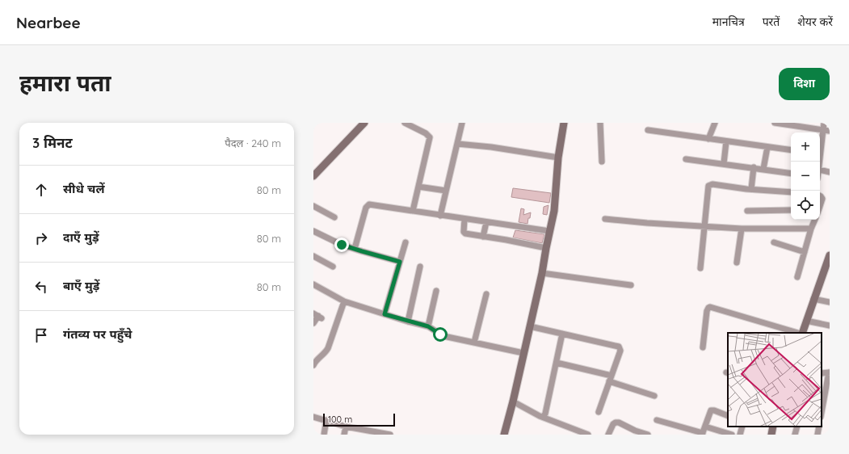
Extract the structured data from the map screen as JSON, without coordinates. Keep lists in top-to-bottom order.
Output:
{
  "scale_bar": "100 m",
  "page": {
    "header": "Nearbee",
    "nav": ["मानचित्र", "परतें", "शेयर करें"],
    "buttons": "दिशा",
    "title": "हमारा पता",
    "heading": ["3 मिनट", "पैदल · 240 m"],
    "map_buttons": ["+", "−"],
    "list": [
      ["सीधे चलें", "80 m"],
      ["दाएँ मुड़ें", "80 m"],
      ["बाएँ मुड़ें", "80 m"],
      "गंतव्य पर पहुँचे"
    ],
    "scale": "100 m"
  }
}
